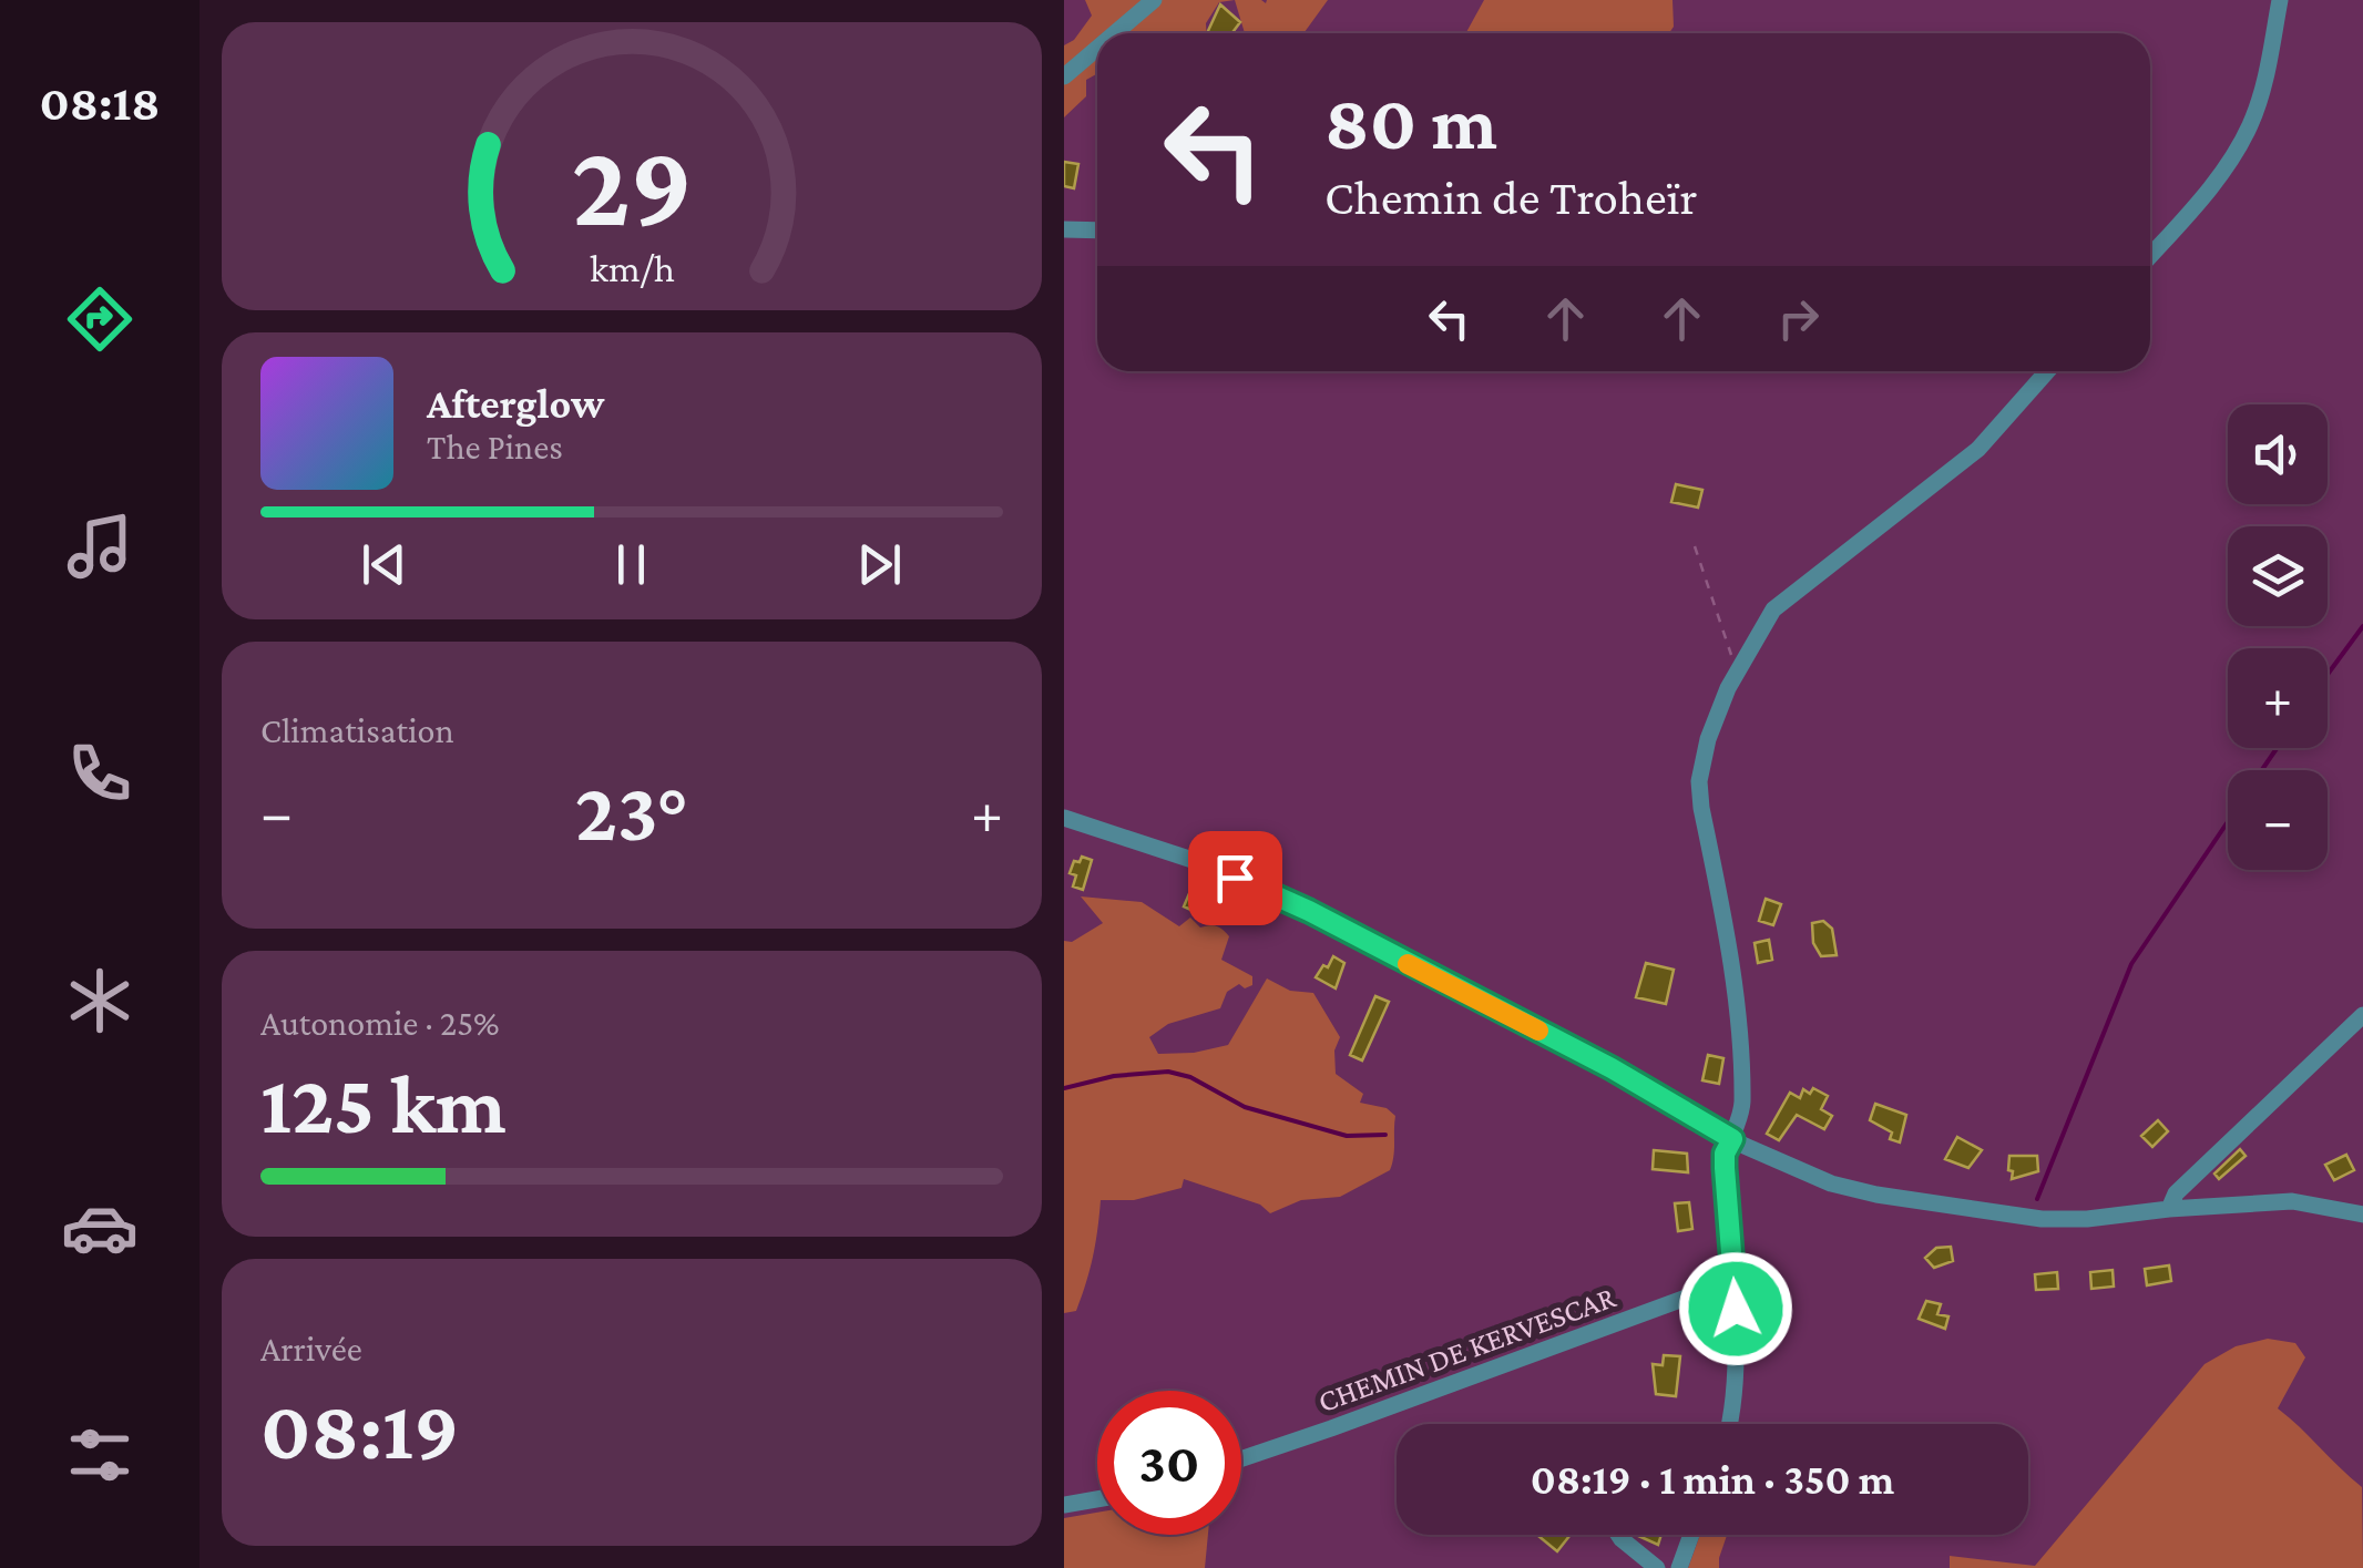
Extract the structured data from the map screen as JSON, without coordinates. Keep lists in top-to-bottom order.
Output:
{
  "streets": {
    "street": ["CHEMIN DE KERVESCAR"]
  },
  "page": {
    "tabs": "08:18",
    "turn": ["80 m", "Chemin de Troheïr"],
    "song": ["Afterglow", "The Pines"],
    "map_buttons": ["+", "−"],
    "tile": [
      "Climatisation",
      ["Autonomie · 25%", "125 km"],
      ["Arrivée", "08:19"]
    ],
    "heat": ["−", "23°", "+"],
    "limit": "30",
    "trip": "08:19 · 1 min · 350 m",
    "gauge": ["29", "km/h"]
  }
}
